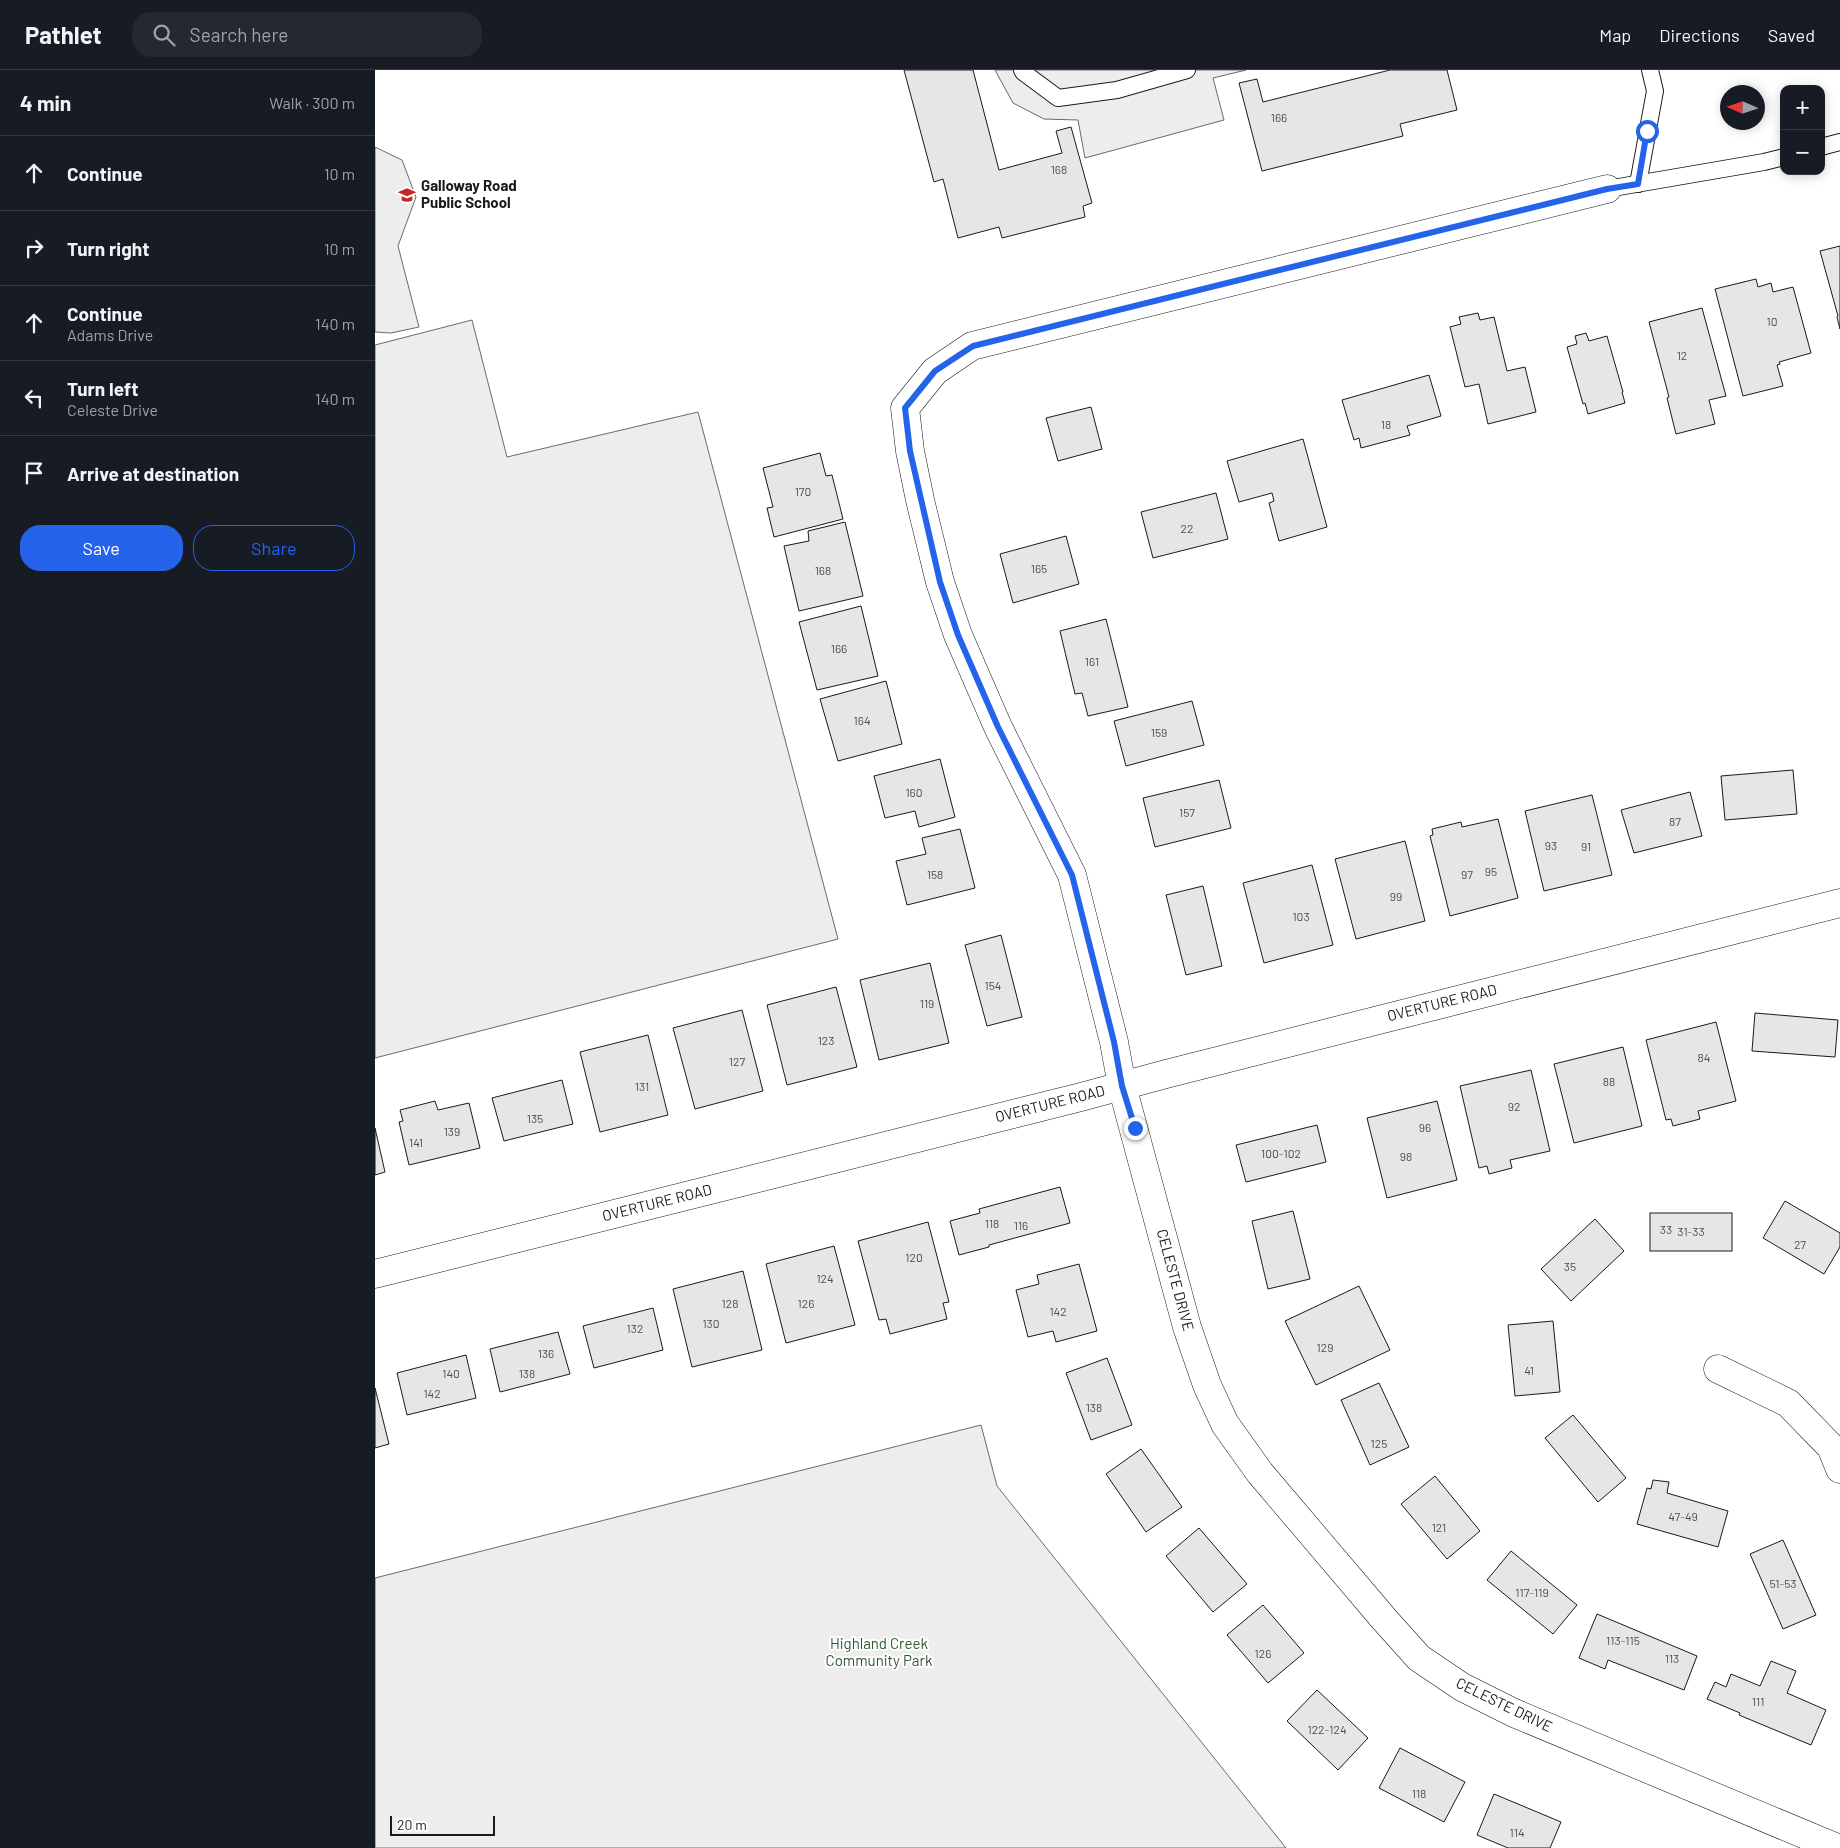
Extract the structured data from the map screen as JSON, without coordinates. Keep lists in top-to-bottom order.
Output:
{
  "streets": {
    "street": ["OVERTURE ROAD", "CELESTE DRIVE"]
  },
  "crossings": [
    ["OVERTURE ROAD", "CELESTE DRIVE"]
  ],
  "parks": ["Highland Creek Community Park"],
  "places": {
    "school or university": ["Galloway Road Public School"]
  },
  "house_numbers": [
    "166",
    "168",
    "10",
    "12",
    "18",
    "170",
    "22",
    "165",
    "168",
    "166",
    "161",
    "164",
    "159",
    "160",
    "157",
    "87",
    "93",
    "91",
    "95",
    "158",
    "97",
    "99",
    "103",
    "154",
    "119",
    "123",
    "84",
    "127",
    "88",
    "131",
    "92",
    "135",
    "96",
    "139",
    "141",
    "100-102",
    "98",
    "118",
    "116",
    "33",
    "31-33",
    "27",
    "120",
    "35",
    "124",
    "128",
    "126",
    "142",
    "130",
    "132",
    "129",
    "136",
    "41",
    "140",
    "138",
    "142",
    "138",
    "125",
    "47-49",
    "121",
    "51-53",
    "117-119",
    "113-115",
    "126",
    "113",
    "111",
    "122-124",
    "118",
    "114"
  ],
  "scale_bar": "20 m",
  "north": "left",
  "page": {
    "header": "Pathlet",
    "search": "Search here",
    "nav": ["Map", "Directions", "Saved"],
    "heading": ["4 min", "Walk · 300 m"],
    "map_buttons": ["+", "−"],
    "list": [
      ["Continue", "10 m"],
      ["Turn right", "10 m"],
      ["Continue", "Adams Drive", "140 m"],
      ["Turn left", "Celeste Drive", "140 m"],
      "Arrive at destination"
    ],
    "buttons": ["Save", "Share"],
    "scale": "20 m"
  }
}
